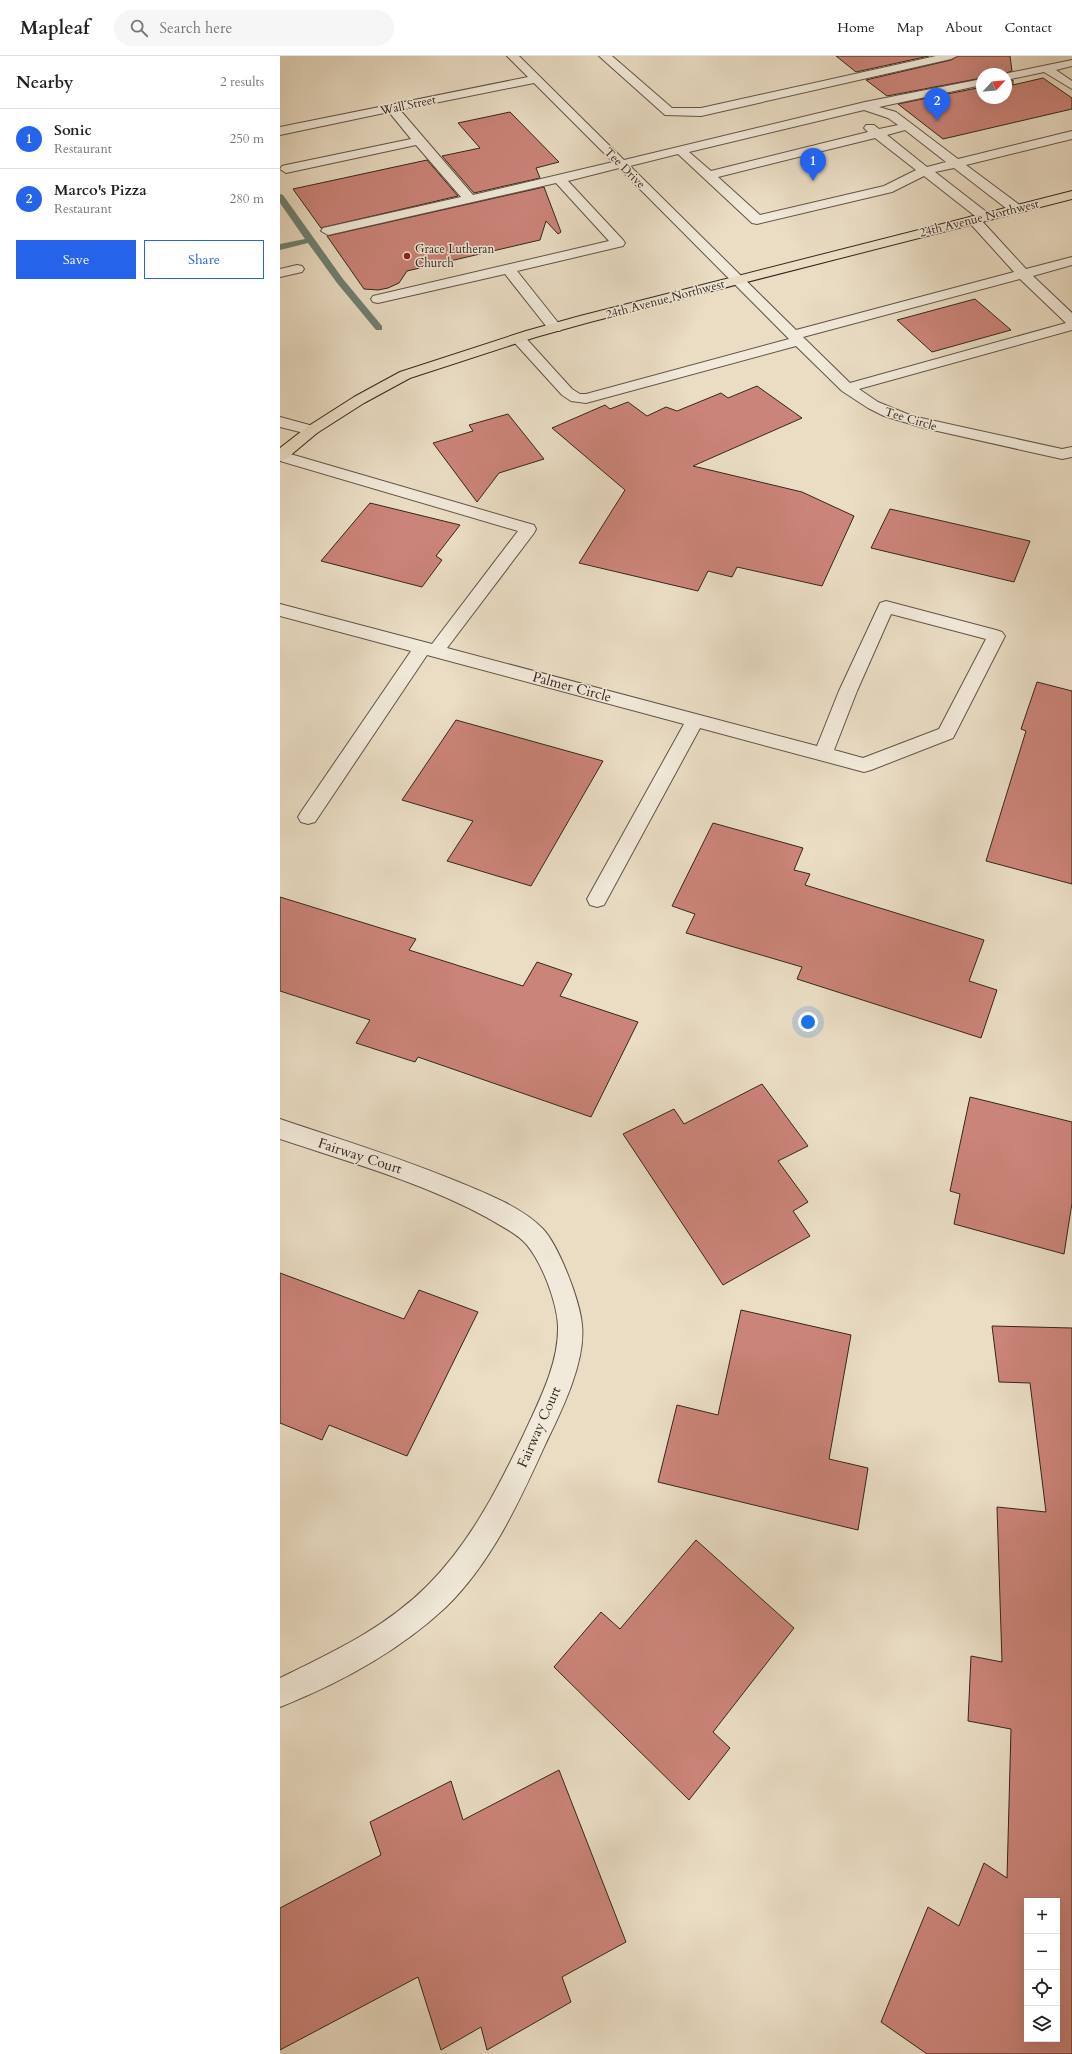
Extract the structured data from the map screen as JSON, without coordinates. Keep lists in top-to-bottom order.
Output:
{
  "streets": {
    "main road": ["24th Avenue Northwest"],
    "street": [
      "Wall Street",
      "Tee Drive",
      "Tee Circle",
      "Palmer Circle",
      "Fairway Court"
    ]
  },
  "crossings": [
    ["Wall Street", "Tee Drive"],
    ["Tee Drive", "24th Avenue Northwest"],
    ["Tee Drive", "Tee Circle"],
    ["24th Avenue Northwest", "Tee Circle"]
  ],
  "places": ["Grace Lutheran Church"],
  "north": "top right",
  "page": {
    "header": "Mapleaf",
    "search": "Search here",
    "nav": [
      "Home",
      "Map",
      "About",
      "Contact"
    ],
    "heading": ["Nearby", "2 results"],
    "pins": ["2", "1"],
    "list": [
      {
        "mark": "1",
        "name": "Sonic",
        "note": "Restaurant",
        "value": "250 m"
      },
      {
        "mark": "2",
        "name": "Marco's Pizza",
        "note": "Restaurant",
        "value": "280 m"
      }
    ],
    "buttons": ["Save", "Share"],
    "map_buttons": ["+", "−"]
  }
}
